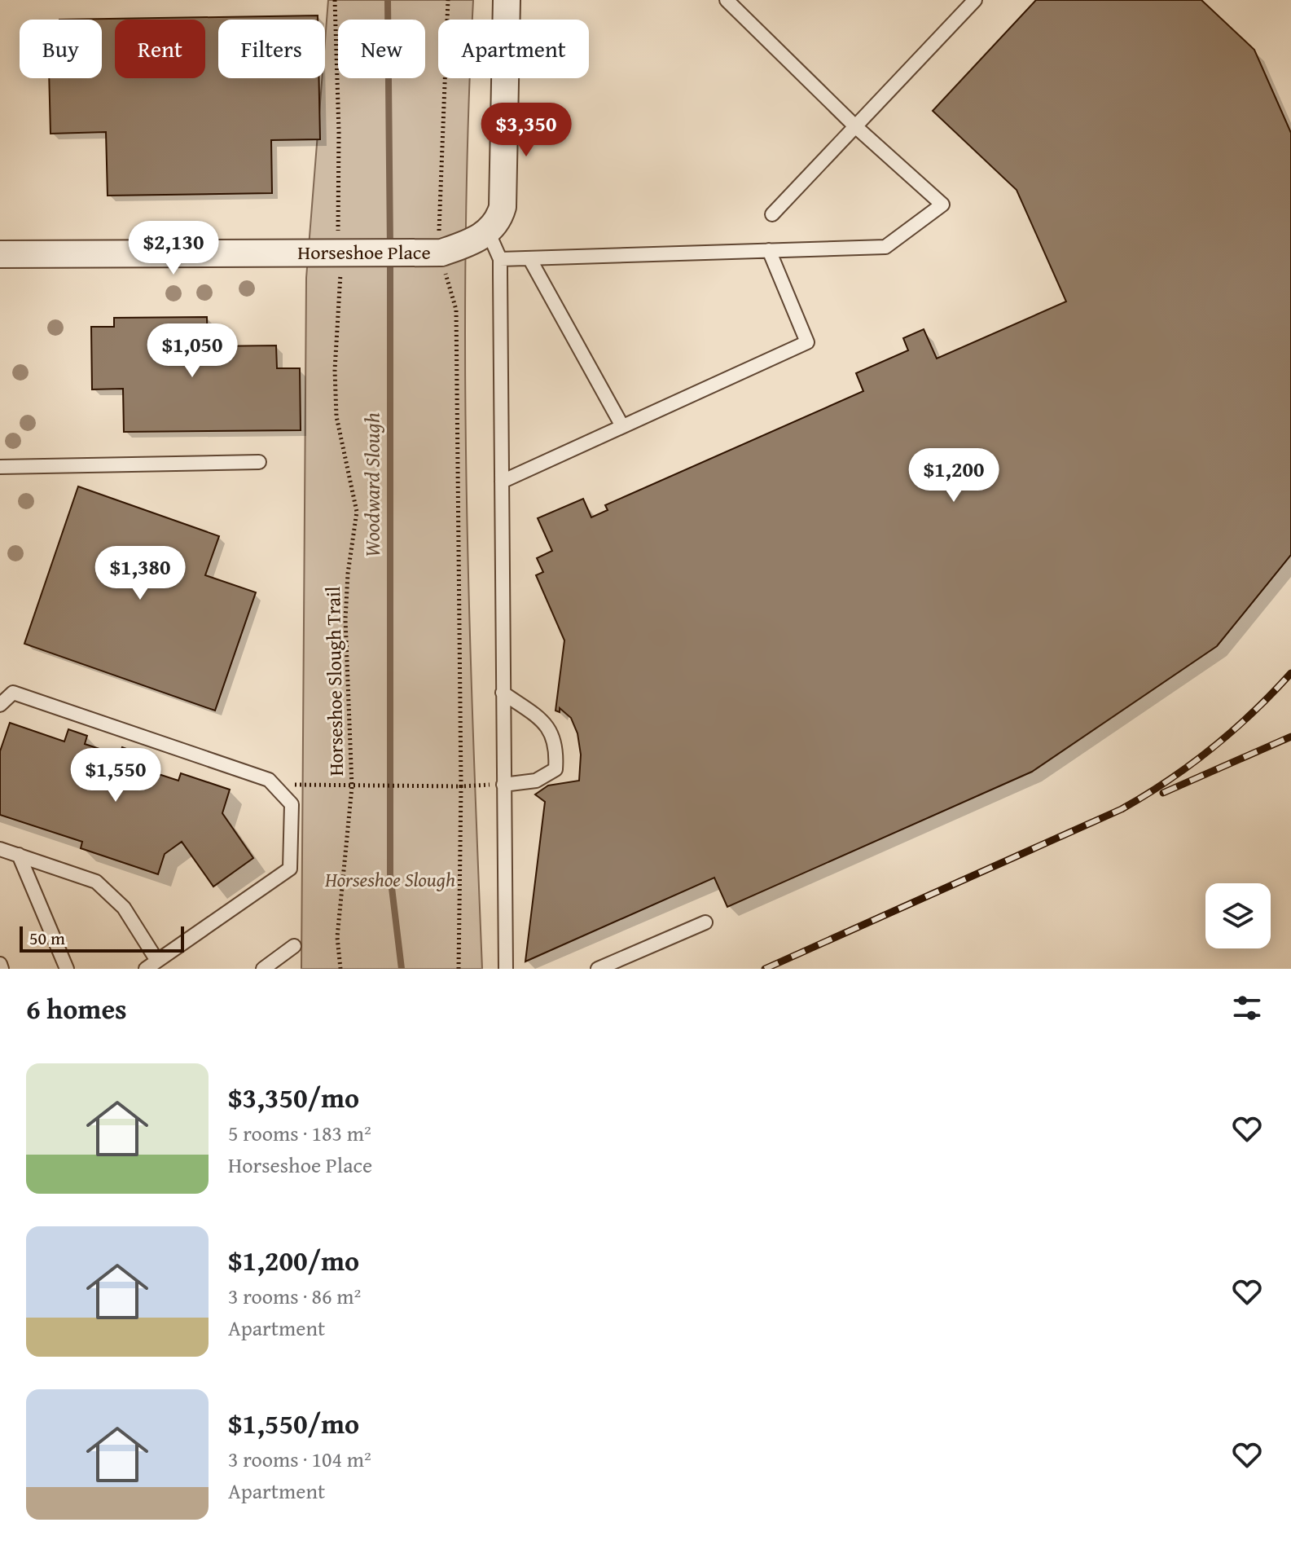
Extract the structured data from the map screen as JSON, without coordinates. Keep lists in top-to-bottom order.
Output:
{
  "streets": {
    "street": ["Horseshoe Place"],
    "path": ["Horseshoe Slough Trail"]
  },
  "crossings": [
    ["Horseshoe Place", "Horseshoe Slough Trail"]
  ],
  "water": ["Woodward Slough"],
  "parks": ["Horseshoe Slough"],
  "scale_bar": "50 m",
  "page": {
    "chip": [
      "Buy",
      "Rent",
      "Filters",
      "New",
      "Apartment"
    ],
    "price": [
      "$3,350",
      "$2,130",
      "$1,050",
      "$1,200",
      "$1,380",
      "$1,550"
    ],
    "scale": "50 m",
    "heading": "6 homes",
    "list": [
      {
        "name": "$3,350/mo",
        "note": "5 rooms · 183 m² · Horseshoe Place"
      },
      {
        "name": "$1,200/mo",
        "note": "3 rooms · 86 m² · Apartment"
      },
      {
        "name": "$1,550/mo",
        "note": "3 rooms · 104 m² · Apartment"
      }
    ]
  }
}
